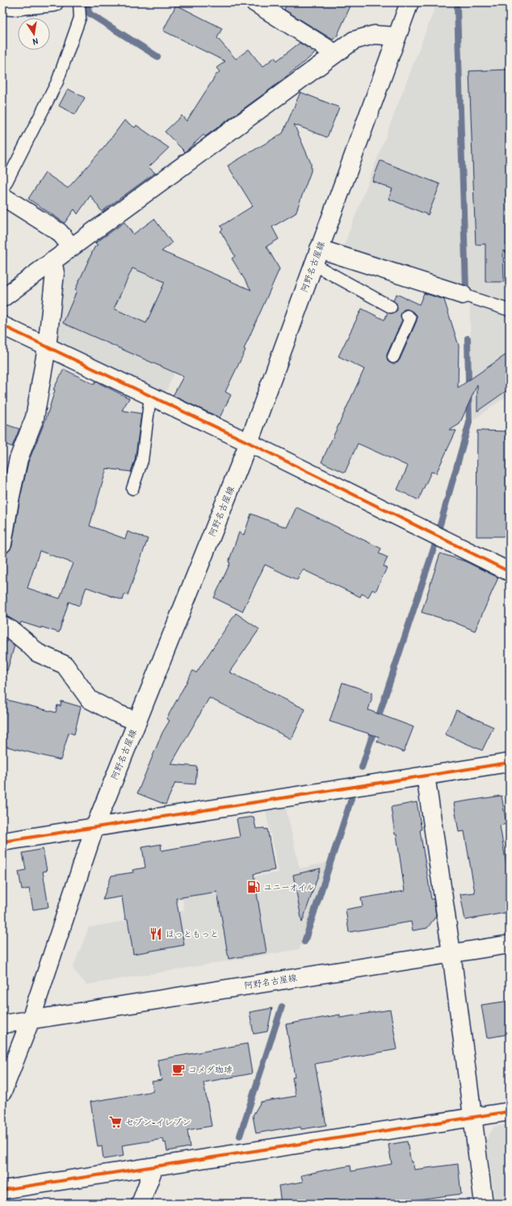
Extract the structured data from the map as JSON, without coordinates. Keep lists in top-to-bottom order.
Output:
{
  "streets": {
    "street": ["阿野名古屋線"]
  },
  "places": {
    "fuel station": ["ユニーオイル"],
    "restaurant": ["ほっともっと"],
    "cafe": ["コメダ珈琲"],
    "supermarket": ["セブン-イレブン"]
  },
  "north": "bottom"
}
